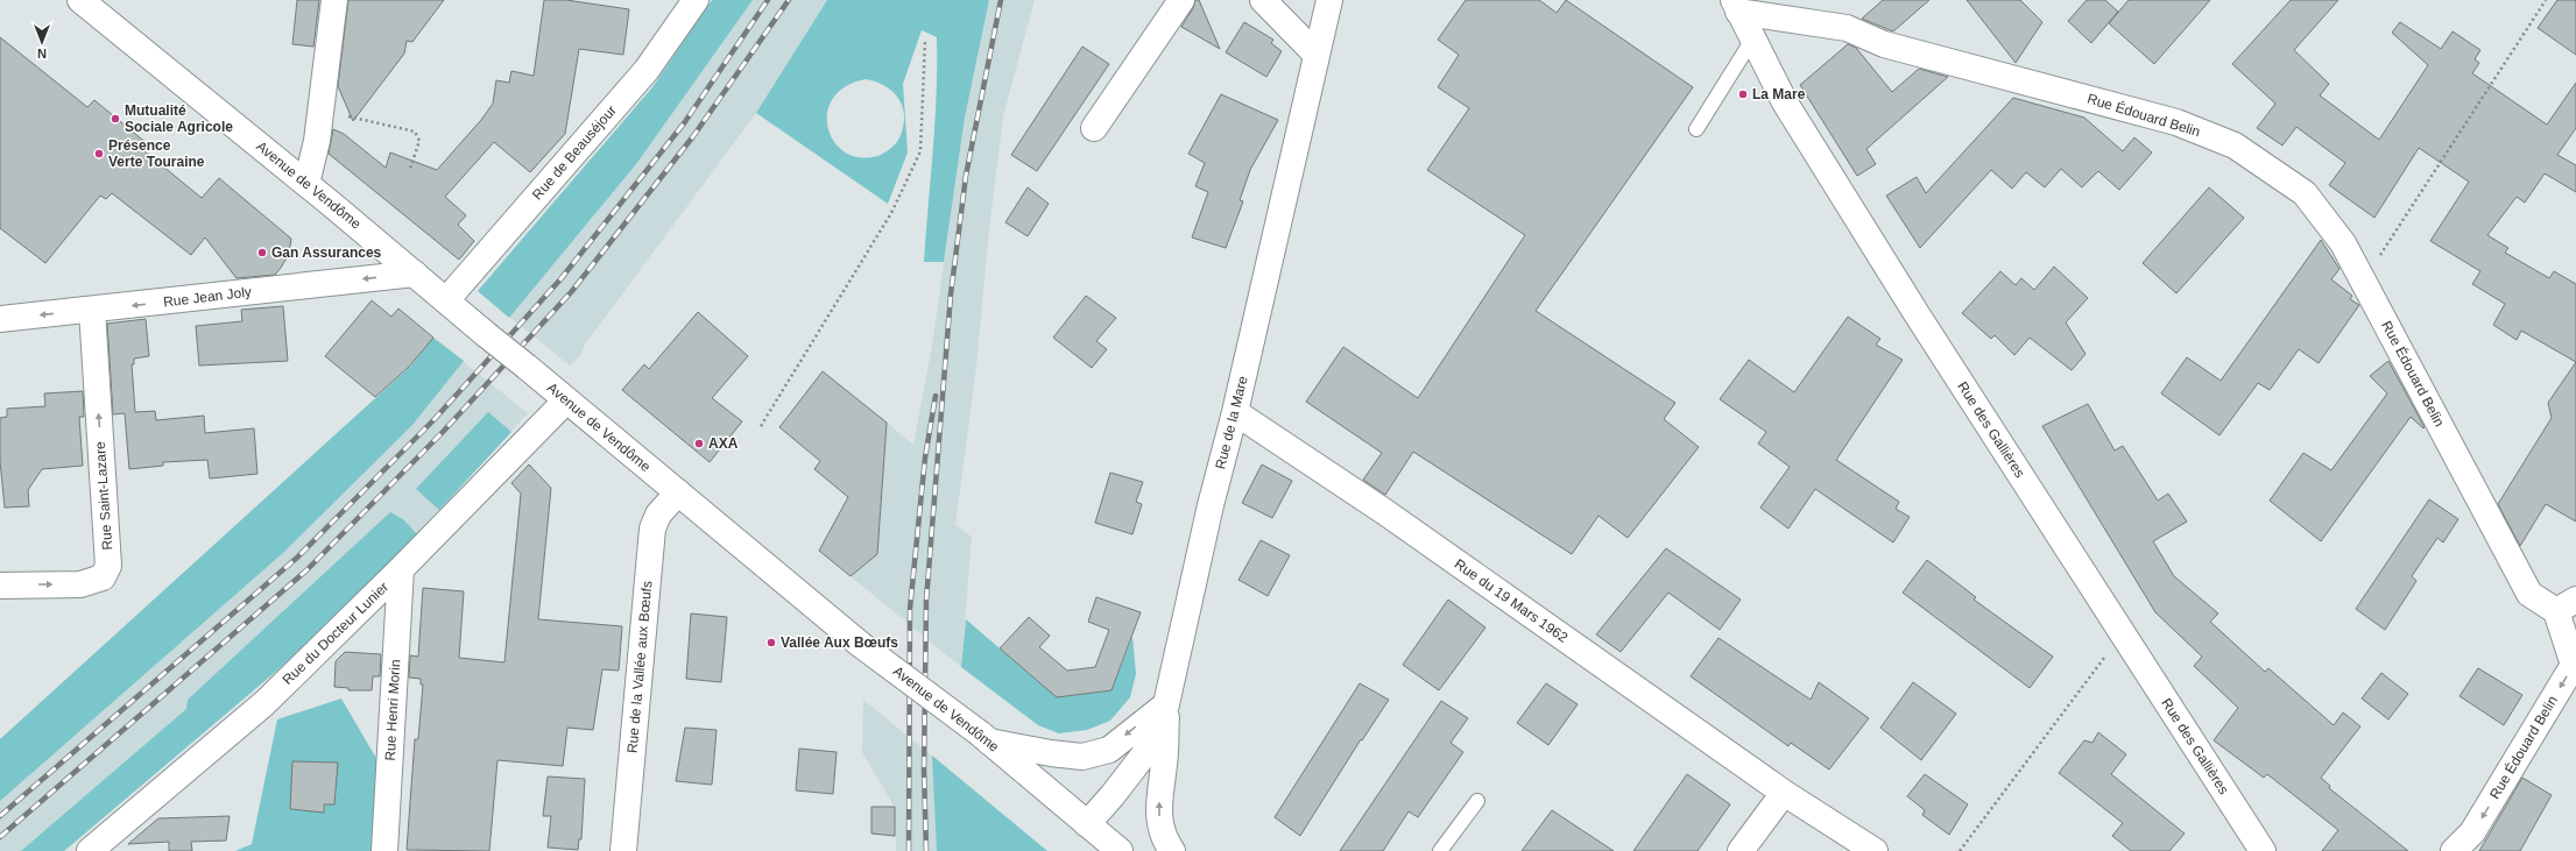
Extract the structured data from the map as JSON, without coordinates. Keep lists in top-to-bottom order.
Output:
{
  "streets": {
    "street": [
      "Rue Édouard Belin",
      "Rue de Beauséjour",
      "Avenue de Vendôme",
      "Rue Jean Joly",
      "Rue de la Mare",
      "Rue des Gallières",
      "Rue Saint-Lazare",
      "Rue du 19 Mars 1962",
      "Rue du Docteur Lunier",
      "Rue de la Vallée aux Bœufs",
      "Rue Henri Morin"
    ]
  },
  "crossings": [
    ["Rue Édouard Belin", "Rue des Gallières"],
    ["Rue de Beauséjour", "Avenue de Vendôme"],
    ["Avenue de Vendôme", "Rue Jean Joly"],
    ["Avenue de Vendôme", "Rue de la Mare"],
    ["Avenue de Vendôme", "Rue du Docteur Lunier"],
    ["Avenue de Vendôme", "Rue de la Vallée aux Bœufs"],
    ["Rue Jean Joly", "Rue Saint-Lazare"],
    ["Rue de la Mare", "Rue du 19 Mars 1962"],
    ["Rue du Docteur Lunier", "Rue Henri Morin"]
  ],
  "one_way": ["Rue Jean Joly"],
  "places": [
    "La Mare",
    "Mutualité Sociale Agricole",
    "Présence Verte Touraine",
    "Gan Assurances",
    "AXA",
    "Vallée Aux Bœufs"
  ],
  "north": "bottom"
}
